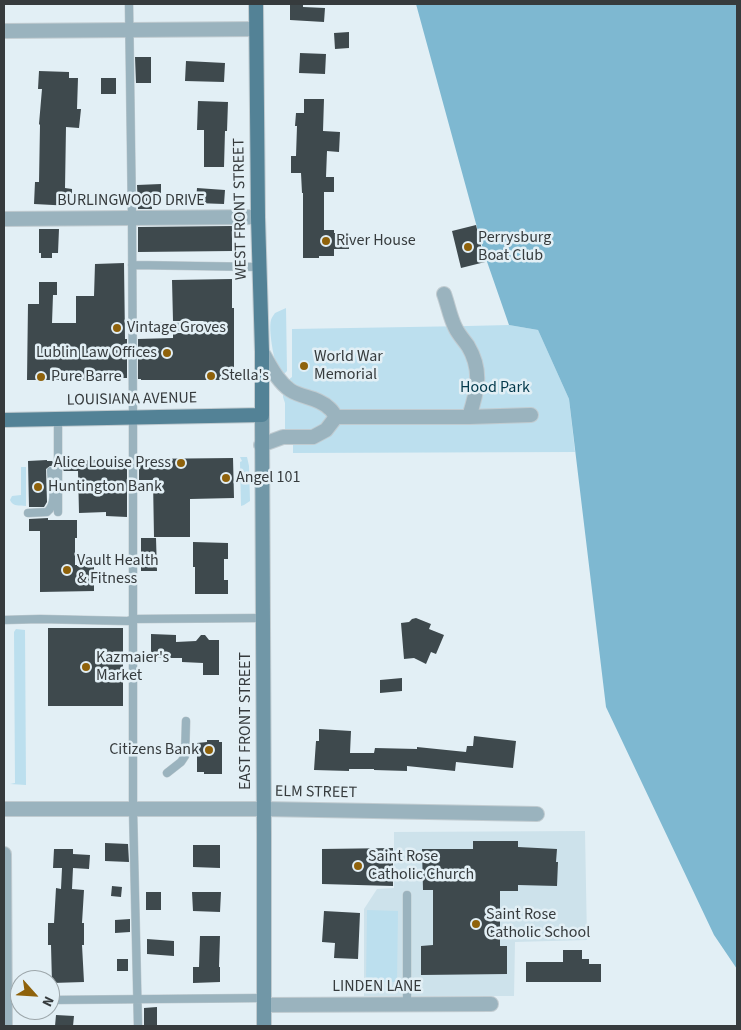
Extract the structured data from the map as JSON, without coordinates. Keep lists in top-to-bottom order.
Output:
{
  "streets": {
    "main road": ["WEST FRONT STREET", "LOUISIANA AVENUE", "EAST FRONT STREET"],
    "street": ["BURLINGWOOD DRIVE", "ELM STREET", "LINDEN LANE"]
  },
  "crossings": [
    ["BURLINGWOOD DRIVE", "WEST FRONT STREET"],
    ["WEST FRONT STREET", "LOUISIANA AVENUE"],
    ["WEST FRONT STREET", "EAST FRONT STREET"],
    ["LOUISIANA AVENUE", "EAST FRONT STREET"],
    ["EAST FRONT STREET", "ELM STREET"],
    ["EAST FRONT STREET", "LINDEN LANE"]
  ],
  "parks": ["Hood Park"],
  "places": [
    "River House",
    "Perrysburg Boat Club",
    "Vintage Groves",
    "Lublin Law Offices",
    "World War Memorial",
    "Stella's",
    "Pure Barre",
    "Alice Louise Press",
    "Angel 101",
    "Huntington Bank",
    "Vault Health & Fitness",
    "Kazmaier's Market",
    "Citizens Bank",
    "Saint Rose Catholic Church",
    "Saint Rose Catholic School"
  ],
  "north": "bottom right"
}
